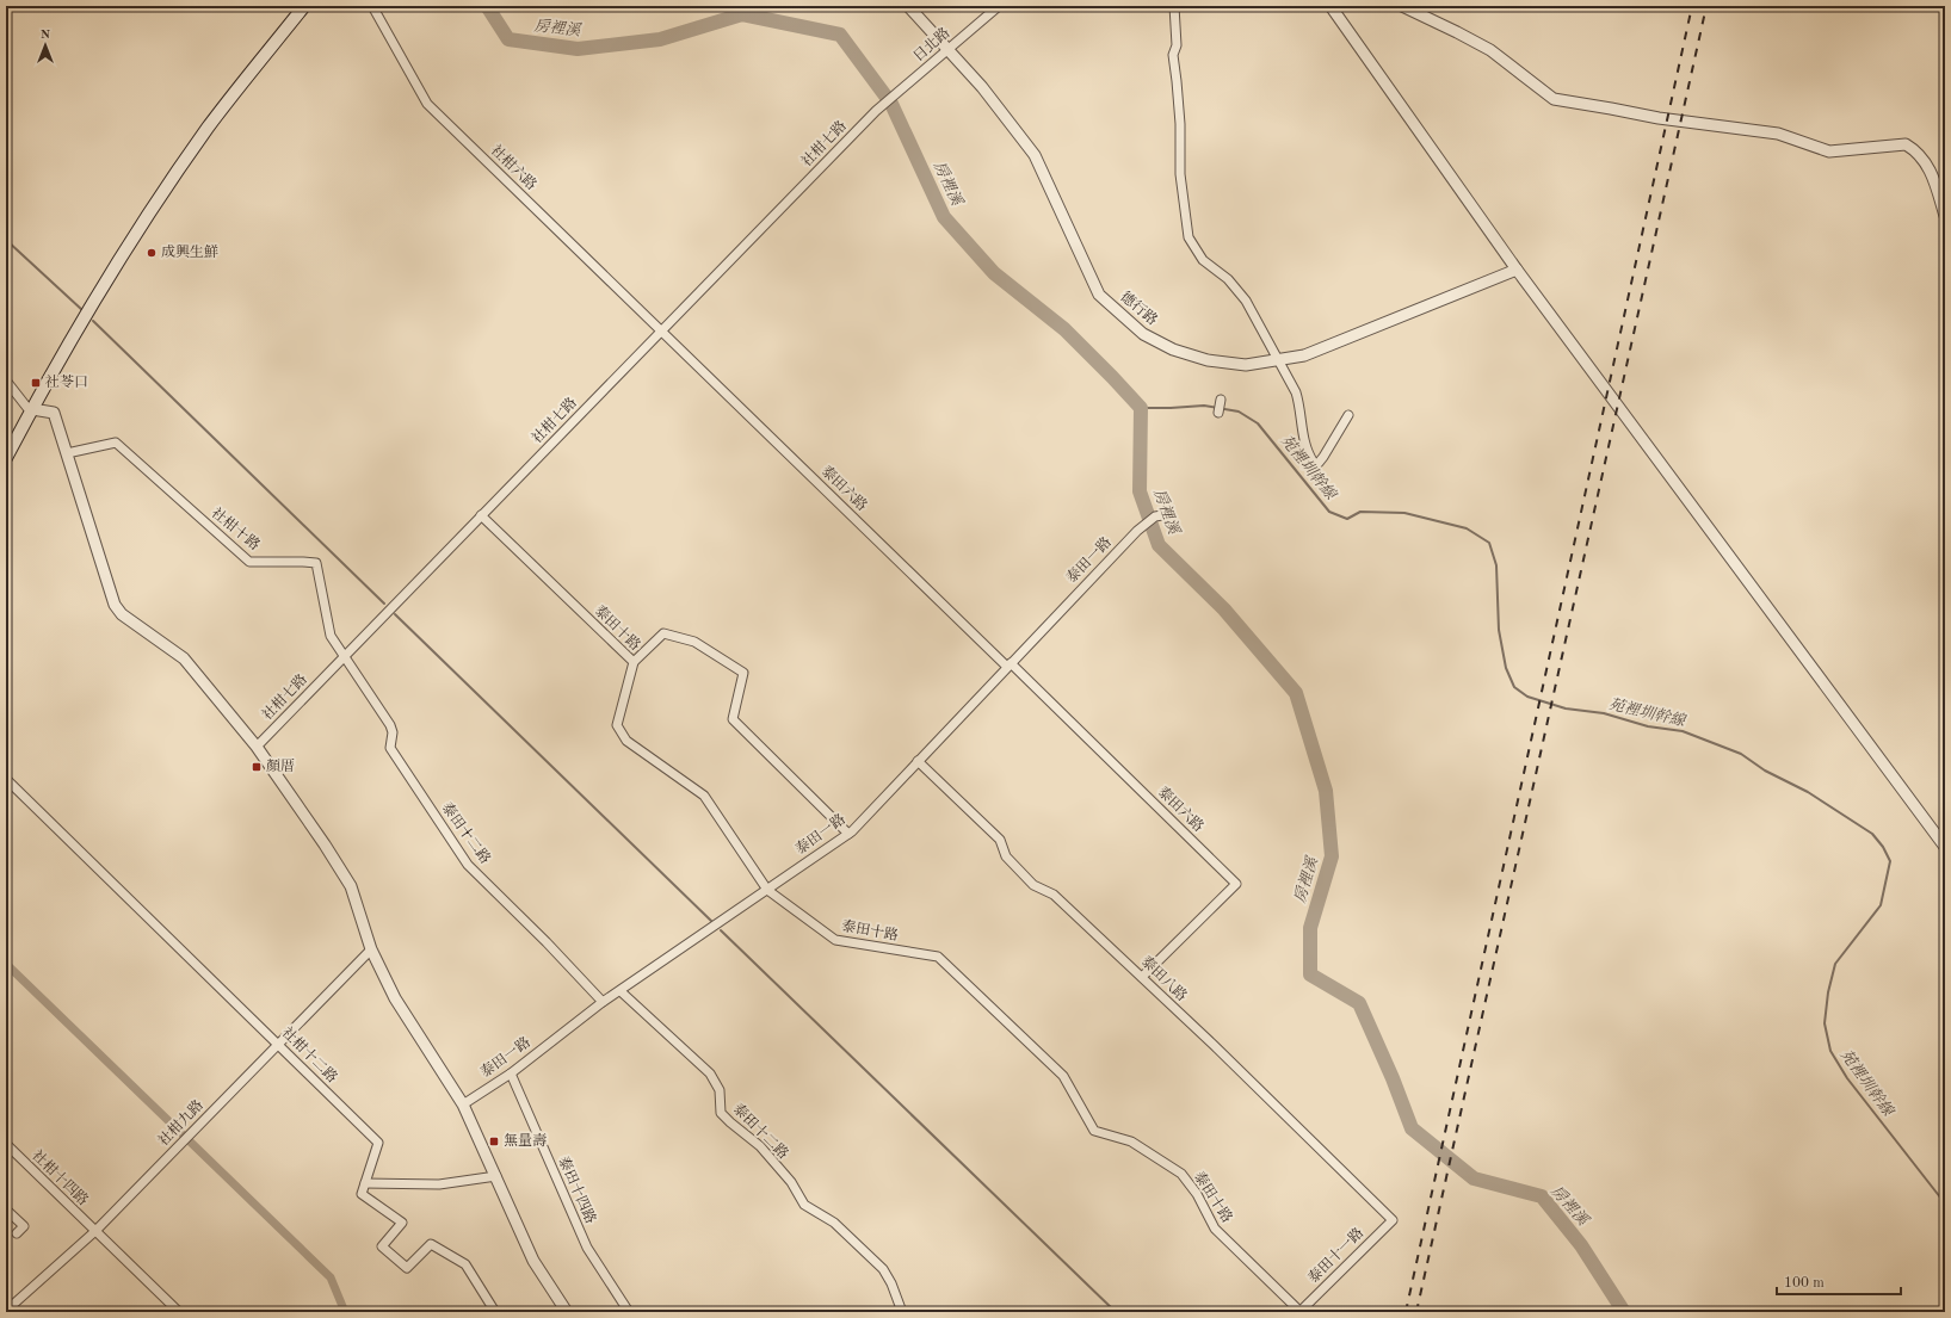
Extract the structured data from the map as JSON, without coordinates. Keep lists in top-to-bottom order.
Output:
{
  "streets": {
    "street": [
      "日北路",
      "社柑七路",
      "社柑六路",
      "德行路",
      "泰田六路",
      "社柑十路",
      "泰田一路",
      "泰田十路",
      "泰田十二路",
      "泰田八路",
      "社柑十二路",
      "社柑九路",
      "社柑十四路",
      "泰田十四路",
      "泰田十一路"
    ]
  },
  "crossings": [
    ["日北路", "社柑七路"],
    ["日北路", "德行路"],
    ["社柑七路", "社柑六路"],
    ["社柑七路", "泰田六路"],
    ["社柑七路", "社柑十路"],
    ["社柑七路", "泰田十路"],
    ["社柑七路", "泰田十二路"],
    ["社柑六路", "泰田六路"],
    ["泰田六路", "泰田一路"],
    ["泰田六路", "泰田八路"],
    ["社柑十路", "泰田十二路"],
    ["泰田一路", "泰田十路"],
    ["泰田一路", "泰田十二路"],
    ["泰田一路", "泰田八路"],
    ["泰田一路", "泰田十四路"],
    ["泰田十路", "泰田十一路"],
    ["泰田八路", "泰田十一路"],
    ["社柑十二路", "社柑九路"],
    ["社柑九路", "社柑十四路"]
  ],
  "water": ["房裡溪", "苑裡圳幹線"],
  "places": {
    "other": ["成興生鮮"],
    "transit": ["社苓口", "顏厝", "無量壽"]
  },
  "scale_bar": "100 m",
  "north": "top"
}
